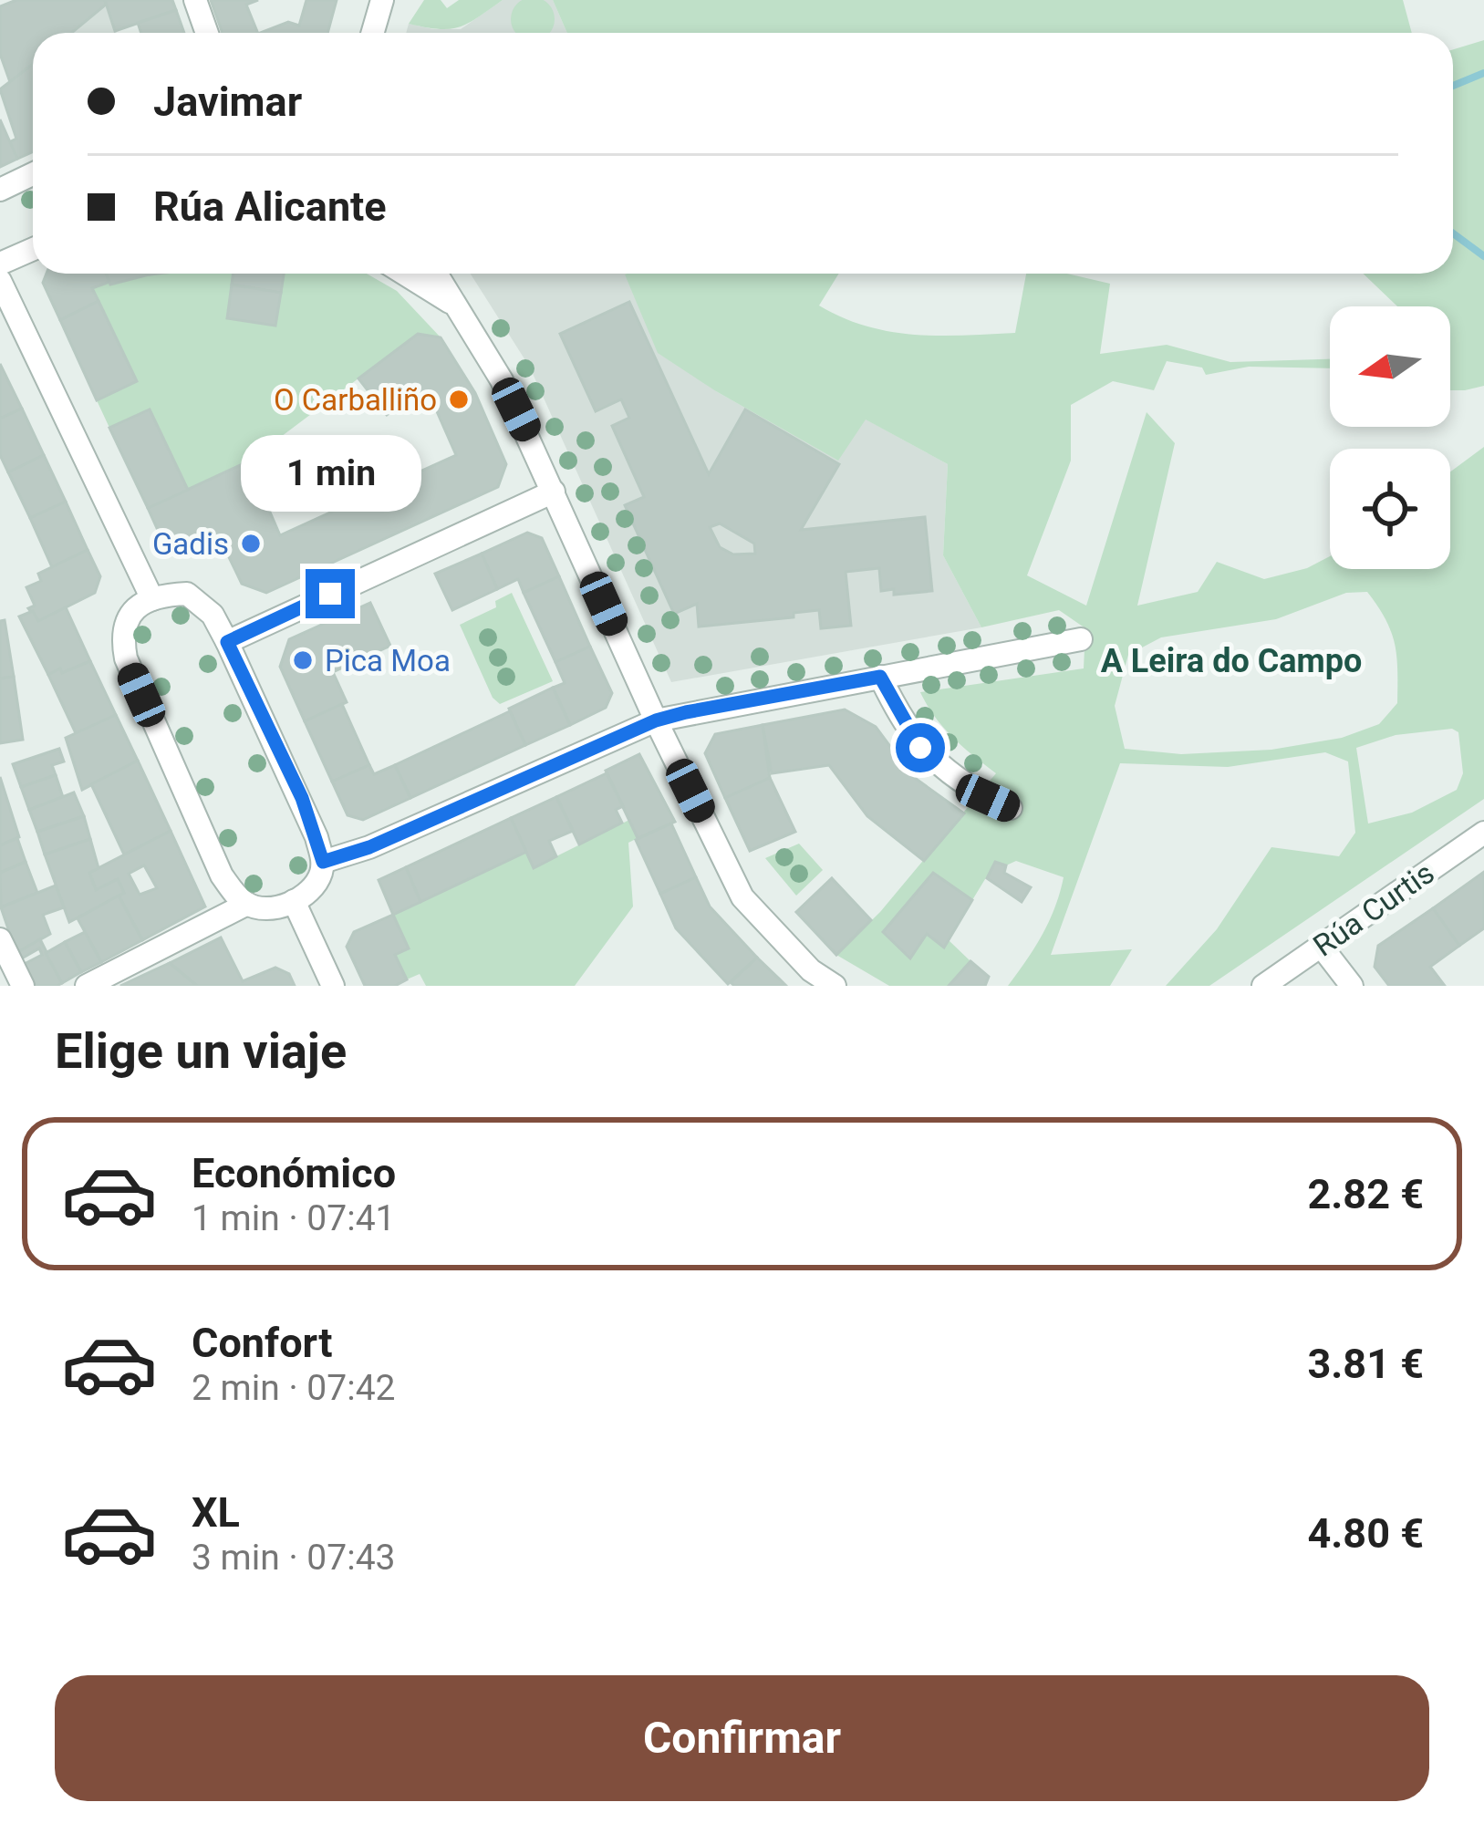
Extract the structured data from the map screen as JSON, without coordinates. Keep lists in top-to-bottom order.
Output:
{
  "streets": {
    "street": ["Rúa Curtis"]
  },
  "districts": ["A Leira do Campo"],
  "places": ["O Carballiño", "Gadis", "Pica Moa"],
  "north": "left",
  "page": {
    "banner": ["Javimar", "Rúa Alicante"],
    "bubble": "1 min",
    "heading": "Elige un viaje",
    "list": [
      {
        "name": "Económico",
        "note": "1 min · 07:41",
        "value": "2.82 €"
      },
      {
        "name": "Confort",
        "note": "2 min · 07:42",
        "value": "3.81 €"
      },
      {
        "name": "XL",
        "note": "3 min · 07:43",
        "value": "4.80 €"
      }
    ],
    "buttons": "Confirmar"
  }
}
